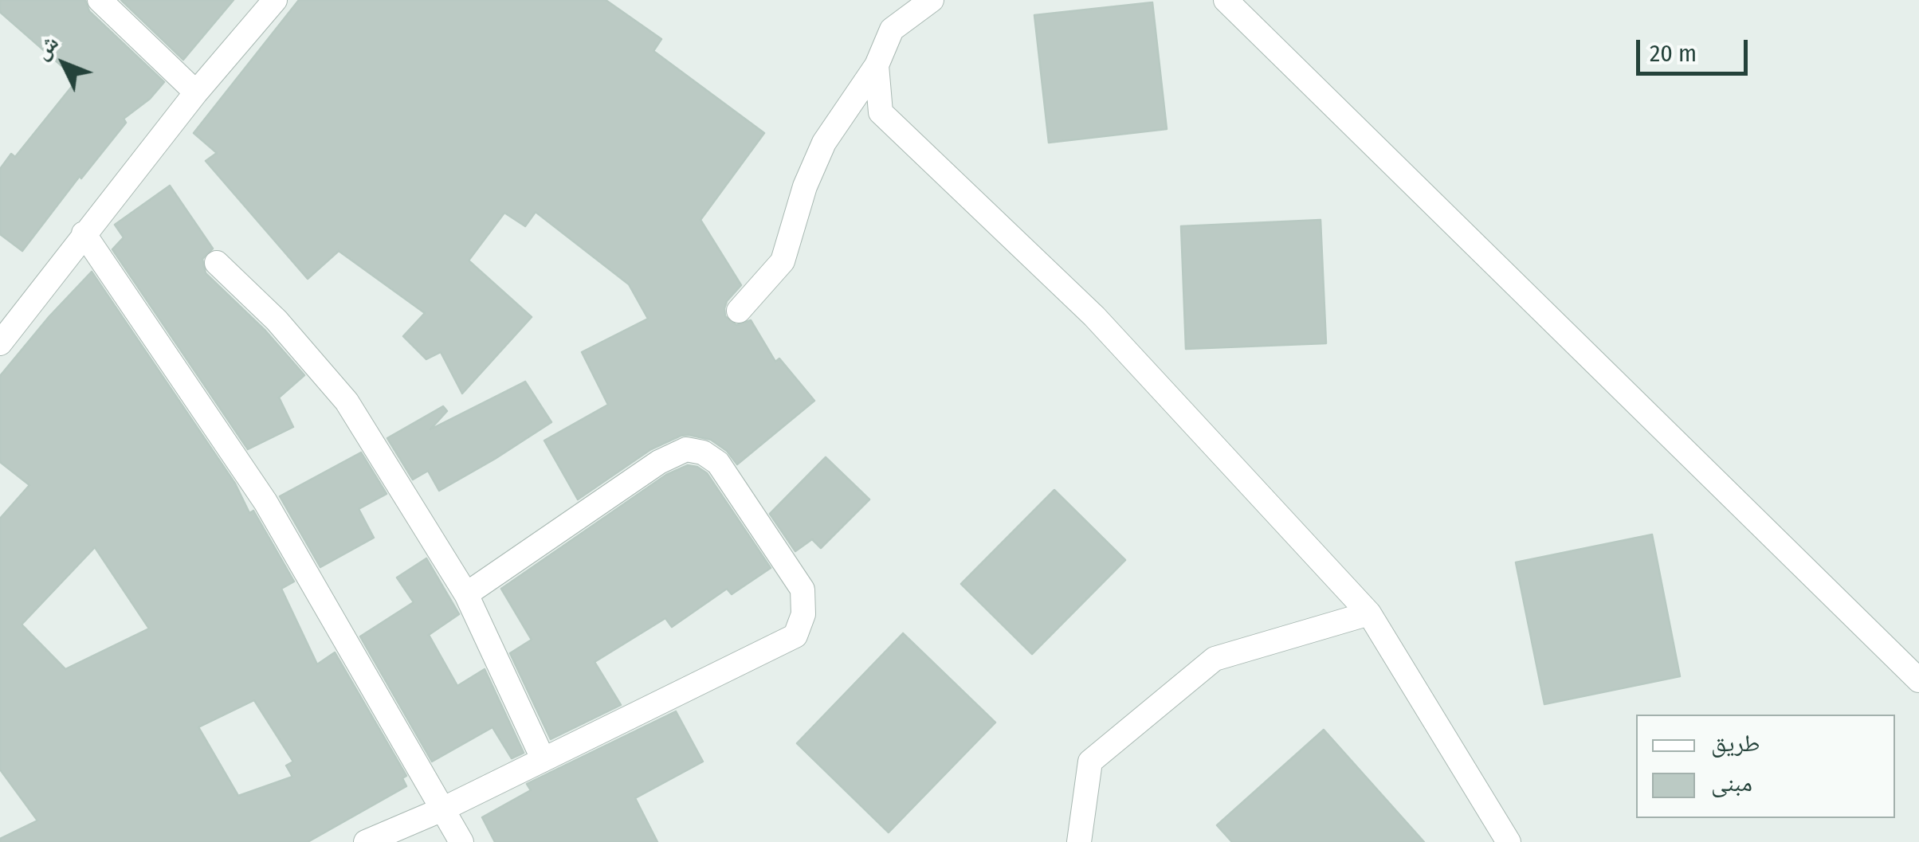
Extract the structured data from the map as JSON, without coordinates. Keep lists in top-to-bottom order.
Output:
{
  "legend": ["طريق", "مبنى"],
  "scale_bar": "20 m",
  "north": "top left"
}
